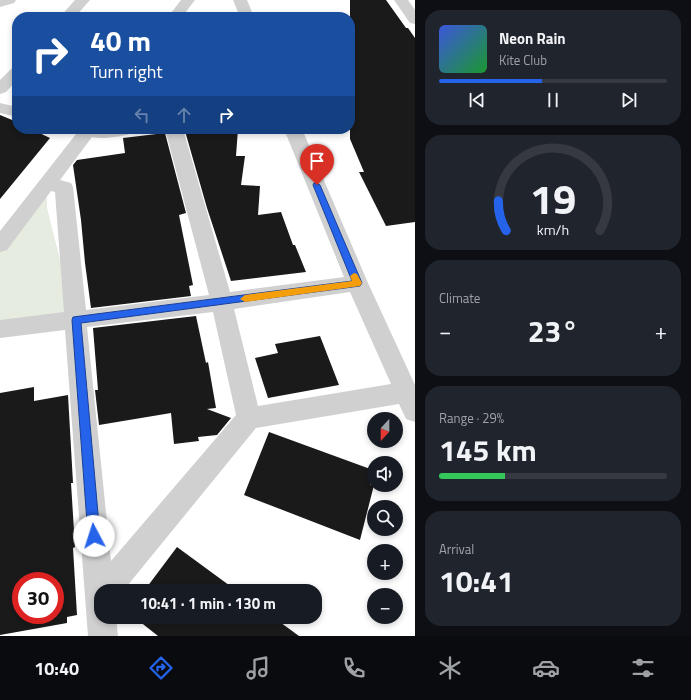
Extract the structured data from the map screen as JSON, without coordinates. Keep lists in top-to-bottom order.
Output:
{
  "north": "bottom",
  "page": {
    "turn": ["40 m", "Turn right"],
    "song": ["Neon Rain", "Kite Club"],
    "tile": [
      "Climate",
      ["Range · 29%", "145 km"],
      ["Arrival", "10:41"]
    ],
    "heat": ["−", "23°", "+"],
    "map_buttons": ["+", "−"],
    "limit": "30",
    "trip": "10:41 · 1 min · 130 m",
    "tabs": "10:40",
    "gauge": ["19", "km/h"]
  }
}
